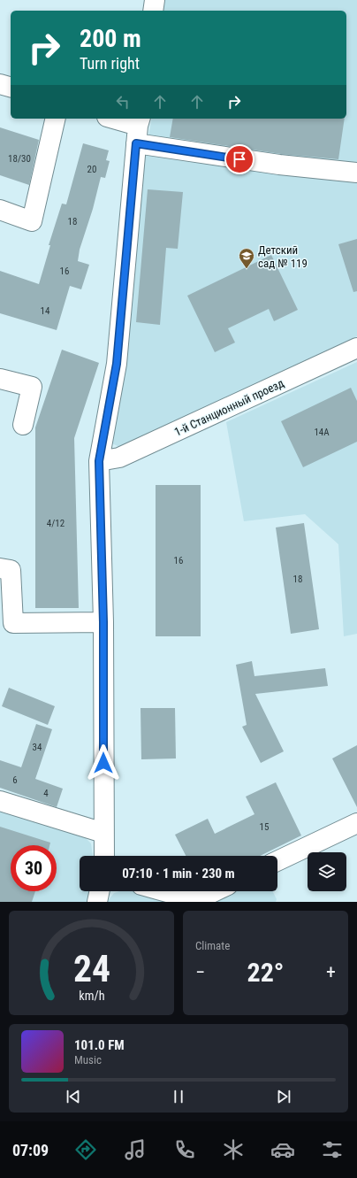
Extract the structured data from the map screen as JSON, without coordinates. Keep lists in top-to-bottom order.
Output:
{
  "streets": {
    "street": ["1-й Станционный проезд"]
  },
  "places": {
    "school or university": ["Детский сад № 119"]
  },
  "house_numbers": [
    "18/30",
    "20",
    "18",
    "16",
    "14",
    "14А",
    "4/12",
    "16",
    "18",
    "34",
    "6",
    "4",
    "15"
  ],
  "page": {
    "turn": ["200 m", "Turn right"],
    "limit": "30",
    "trip": "07:10 · 1 min · 230 m",
    "tile": "Climate",
    "heat": ["−", "22°", "+"],
    "song": ["101.0 FM", "Music"],
    "tabs": "07:09",
    "gauge": ["24", "km/h"]
  }
}
